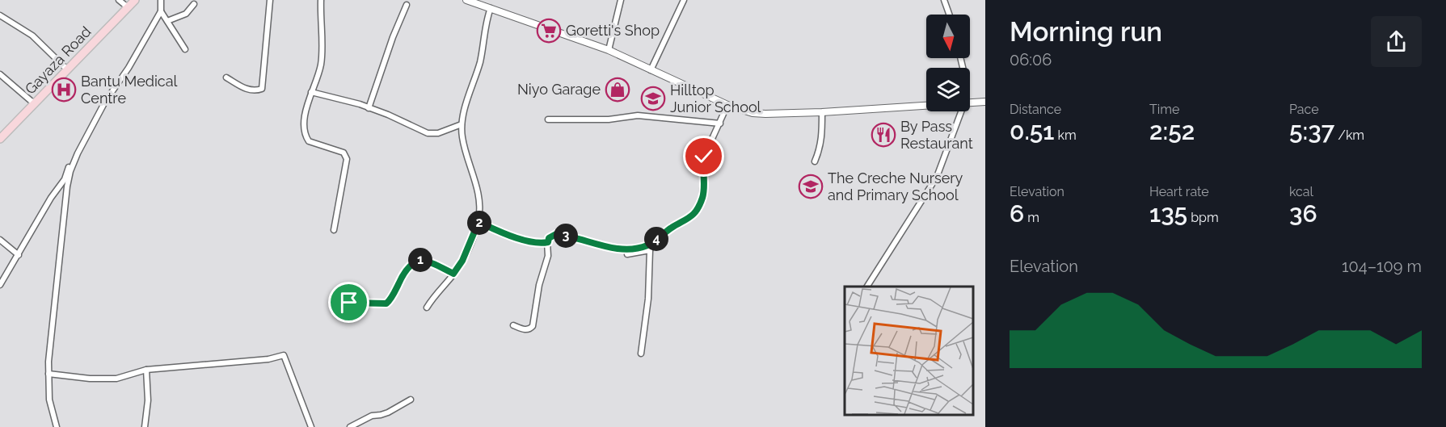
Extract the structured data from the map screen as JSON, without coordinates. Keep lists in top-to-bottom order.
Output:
{
  "streets": {
    "main road": ["Gayaza Road"]
  },
  "places": {
    "supermarket": ["Goretti's Shop"],
    "hospital": ["Bantu Medical Centre"],
    "shop": ["Niyo Garage"],
    "school or university": ["Hilltop Junior School", "The Creche Nursery and Primary School"],
    "restaurant": ["By Pass Restaurant"]
  },
  "north": "bottom",
  "page": {
    "heading": ["Morning run", "06:06"],
    "stats": [
      ["Distance", "0.51 km"],
      ["Time", "2:52"],
      ["Pace", "5:37 /km"],
      ["Elevation", "6 m"],
      ["Heart rate", "135 bpm"],
      ["kcal", "36"]
    ],
    "pins": [
      "2",
      "3",
      "4",
      "1"
    ],
    "chart": ["Elevation", "104–109 m"]
  }
}
